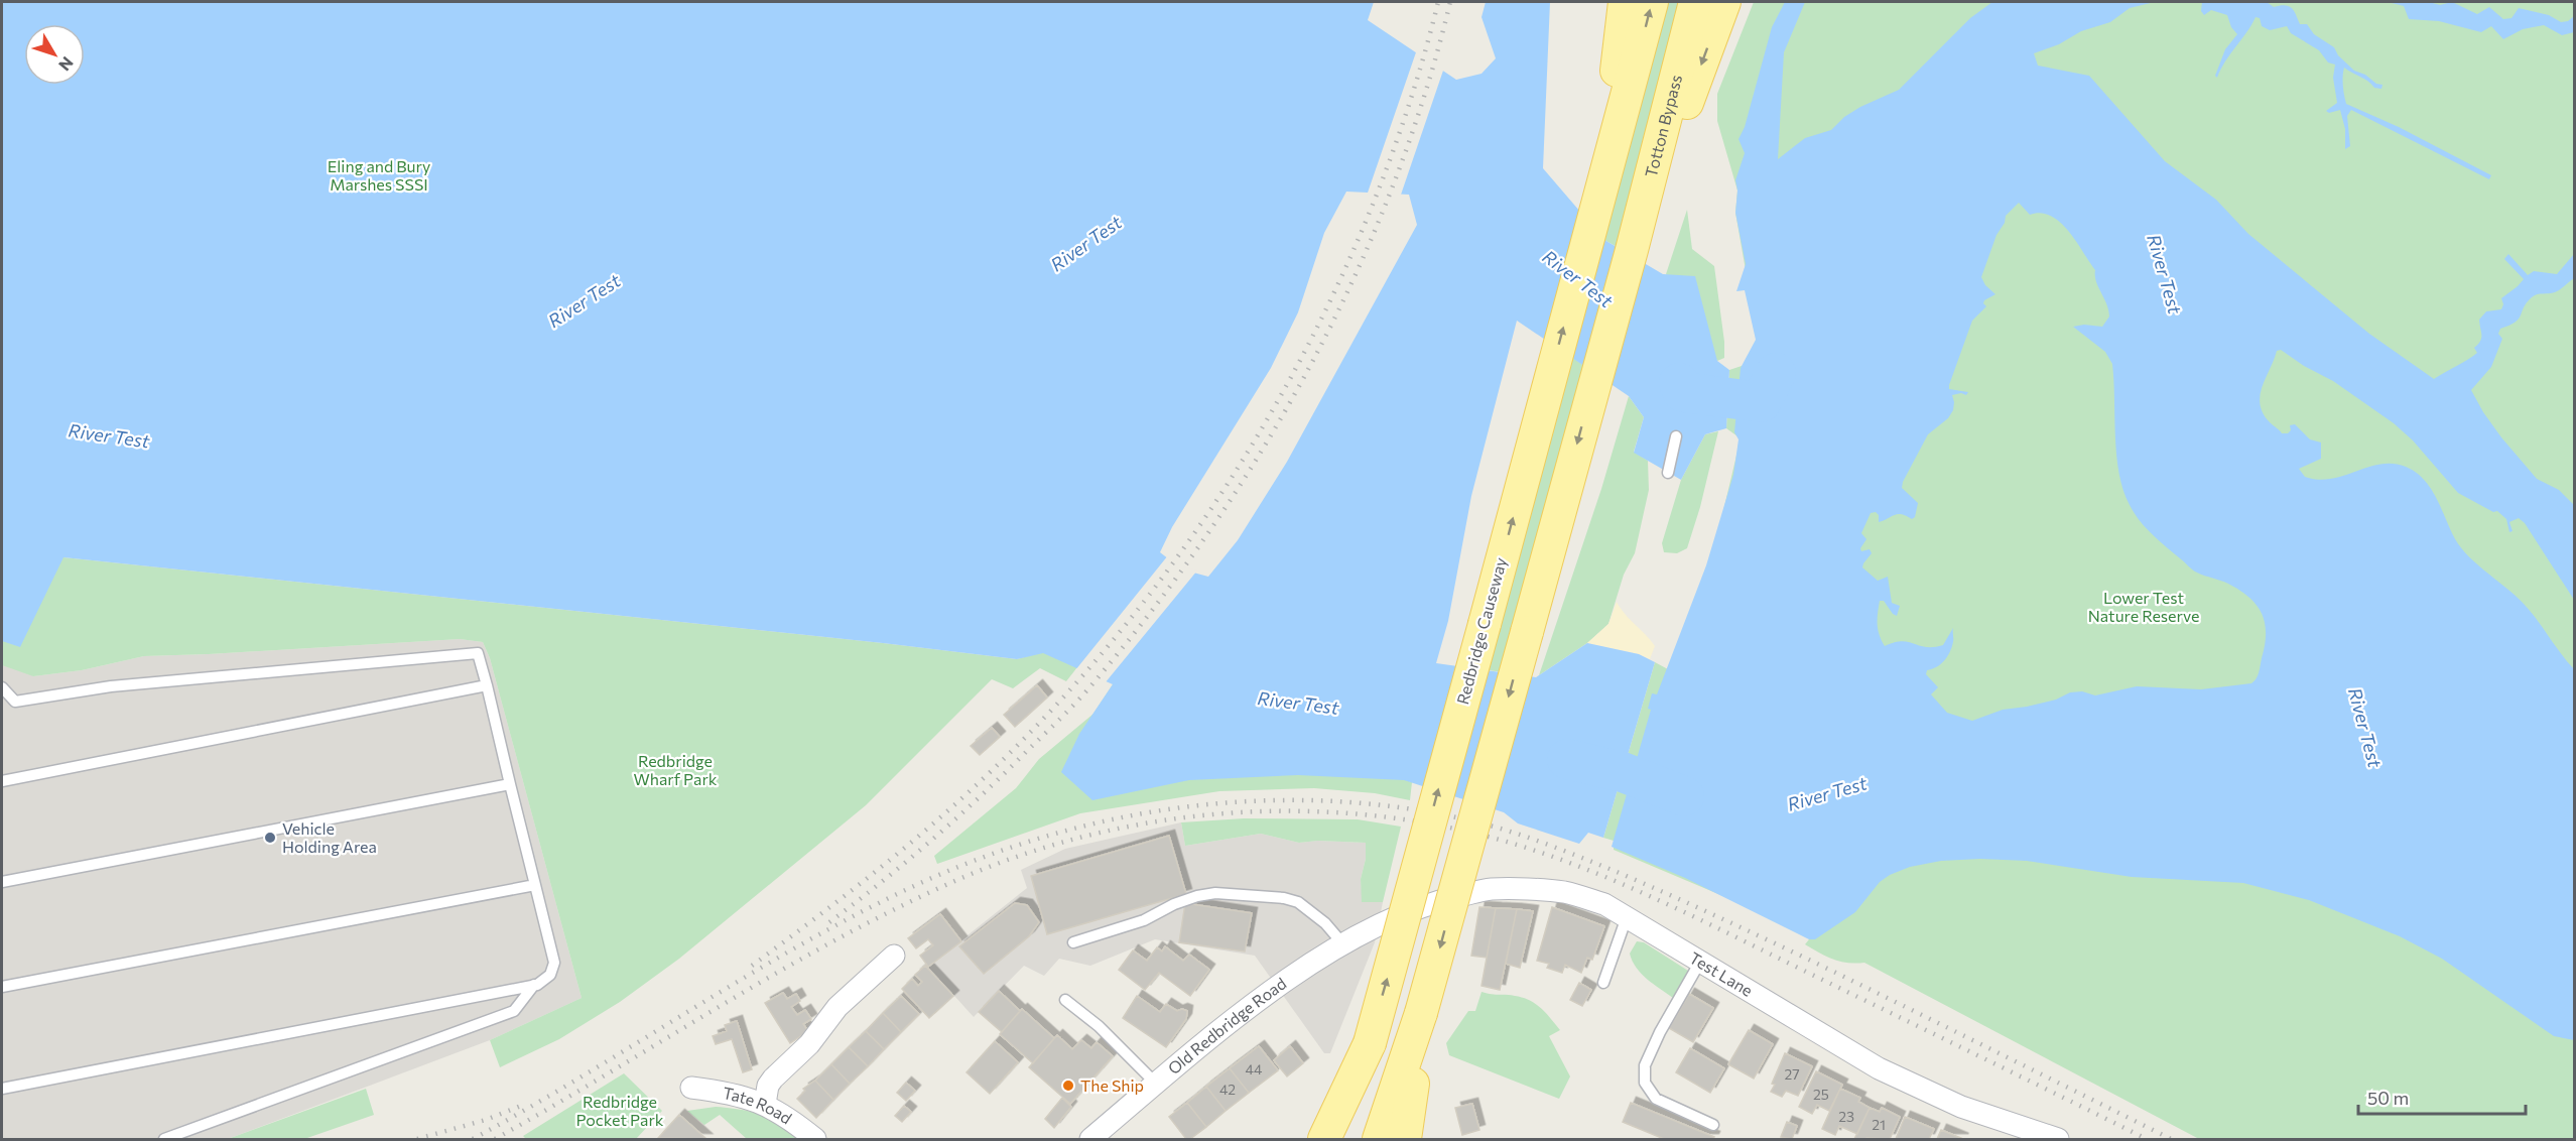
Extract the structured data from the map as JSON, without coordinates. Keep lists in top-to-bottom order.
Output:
{
  "streets": {
    "main road": ["Totton Bypass", "Redbridge Causeway"],
    "street": ["Test Lane", "Old Redbridge Road", "Tate Road"]
  },
  "crossings": [
    ["Test Lane", "Old Redbridge Road"]
  ],
  "water": ["River Test"],
  "parks": [
    "Eling and Bury Marshes SSSI",
    "Lower Test Nature Reserve",
    "Redbridge Wharf Park",
    "Redbridge Pocket Park"
  ],
  "places": ["Vehicle Holding Area", "The Ship"],
  "house_numbers": [
    "44",
    "27",
    "42",
    "25",
    "23",
    "21"
  ],
  "scale_bar": "50 m",
  "north": "bottom right"
}
